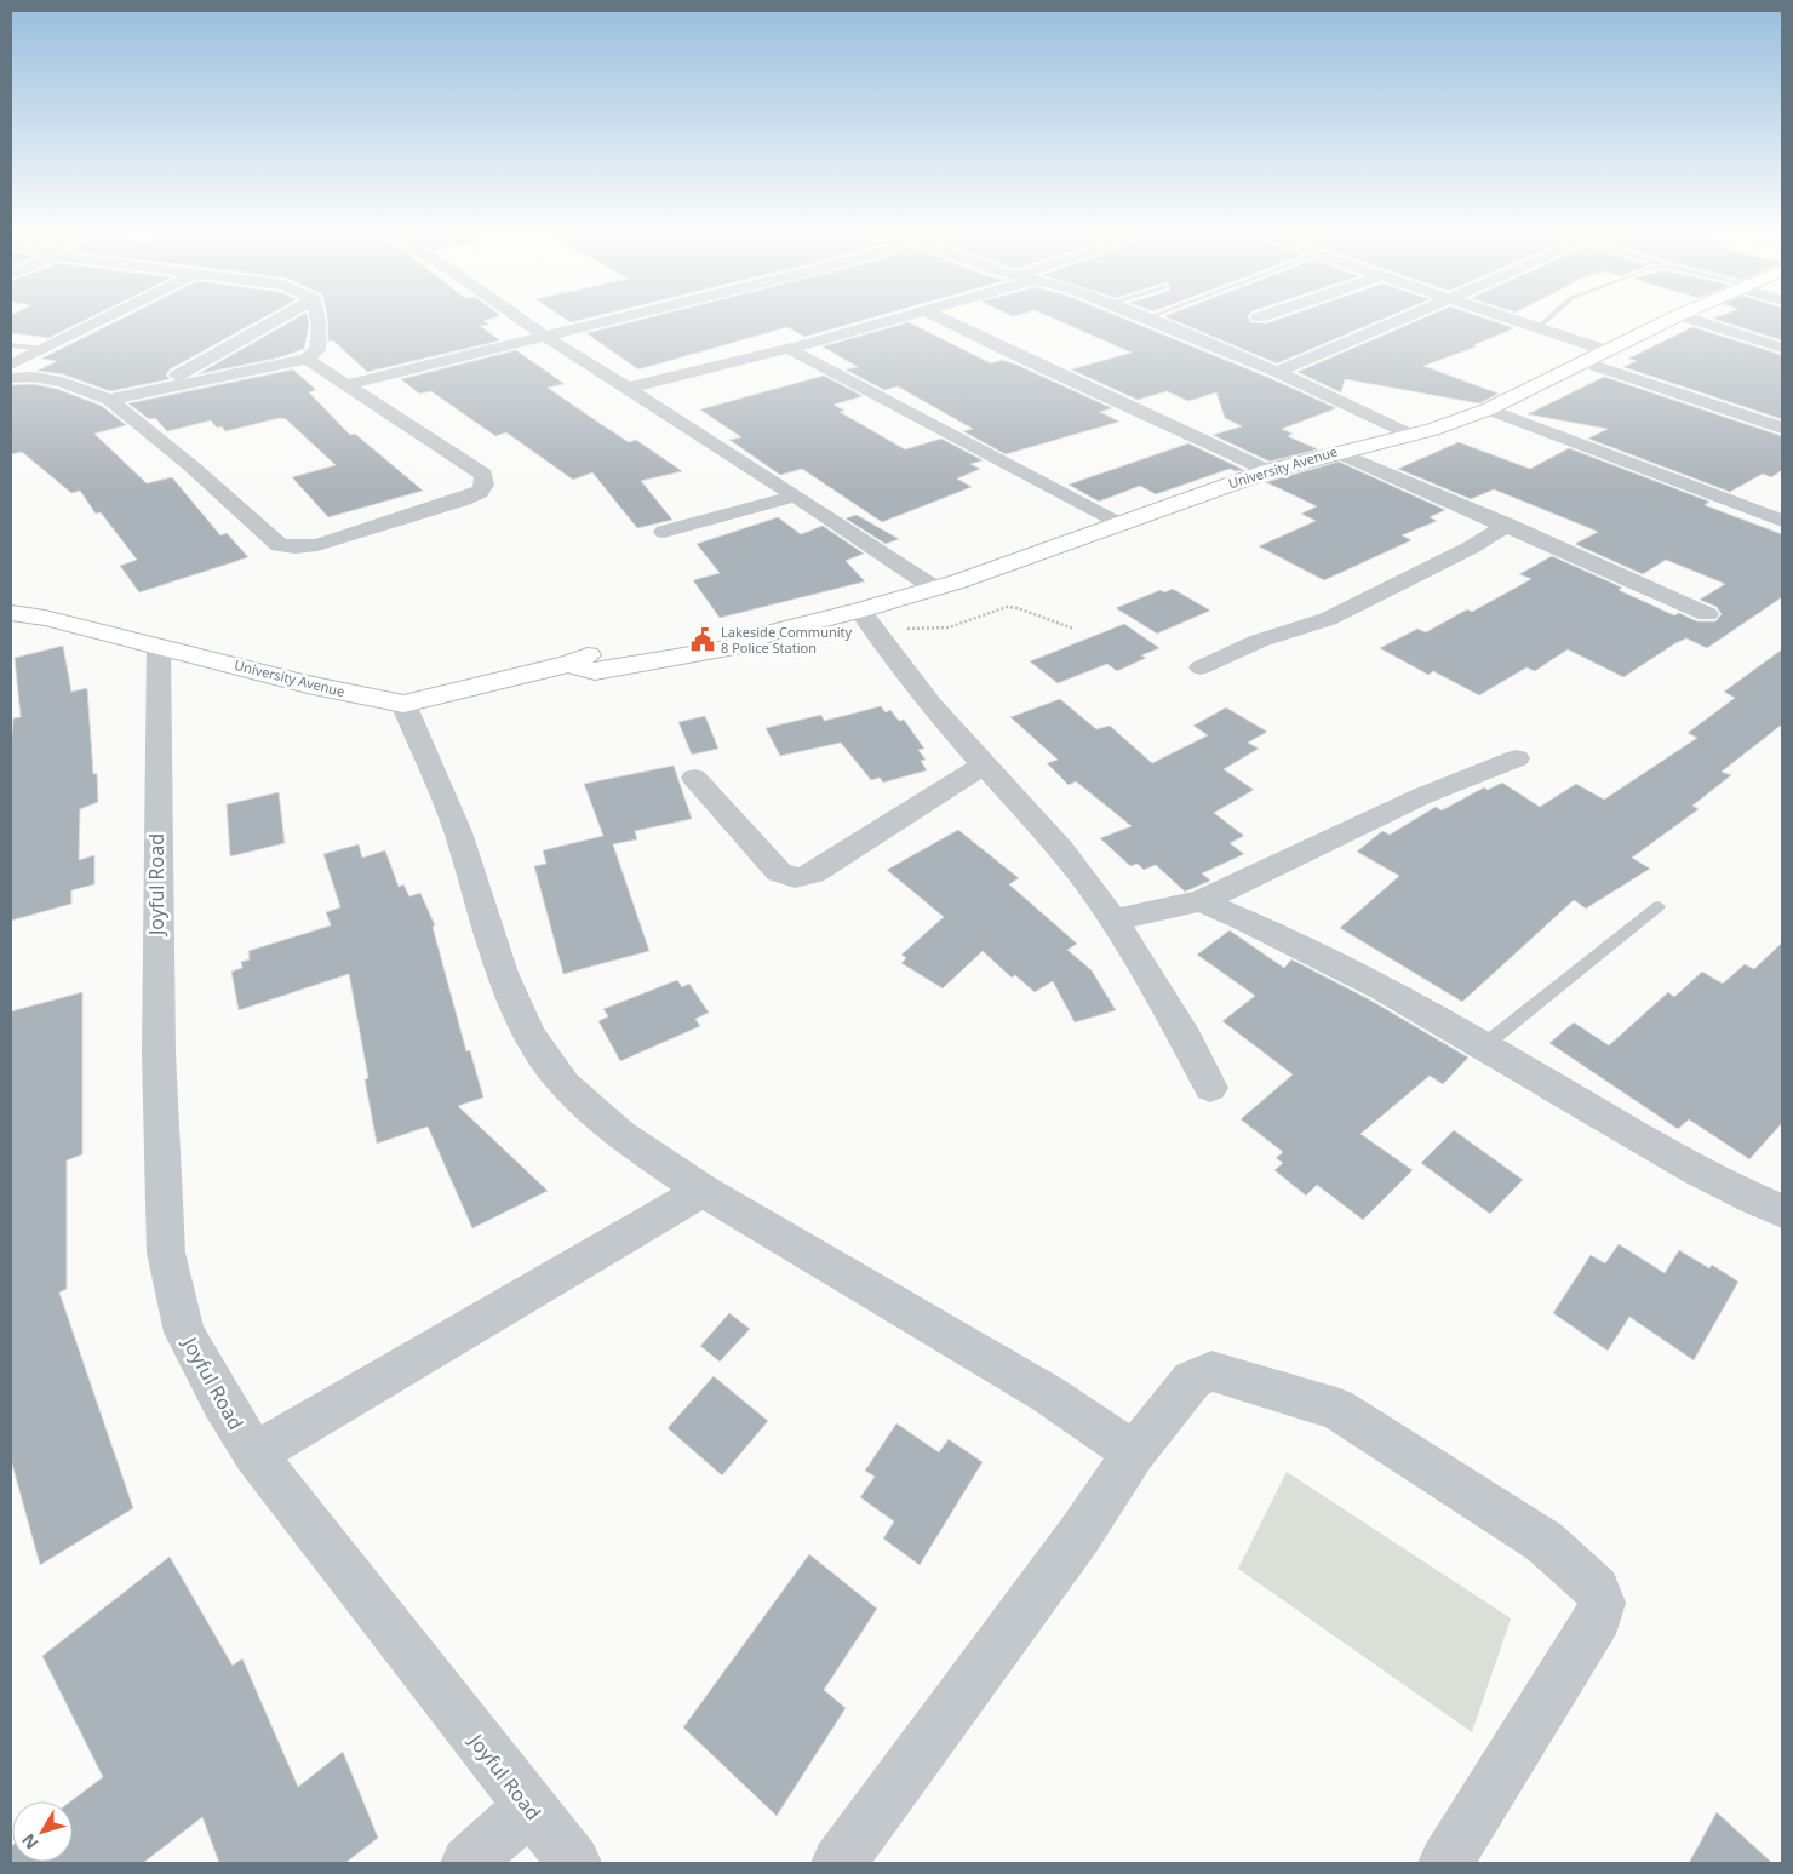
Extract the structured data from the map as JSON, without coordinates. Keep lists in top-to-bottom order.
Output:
{
  "streets": {
    "street": ["University Avenue", "Joyful Road"]
  },
  "crossings": [
    ["University Avenue", "Joyful Road"]
  ],
  "places": {
    "public building": ["Lakeside Community 8 Police Station"]
  },
  "north": "bottom left"
}
